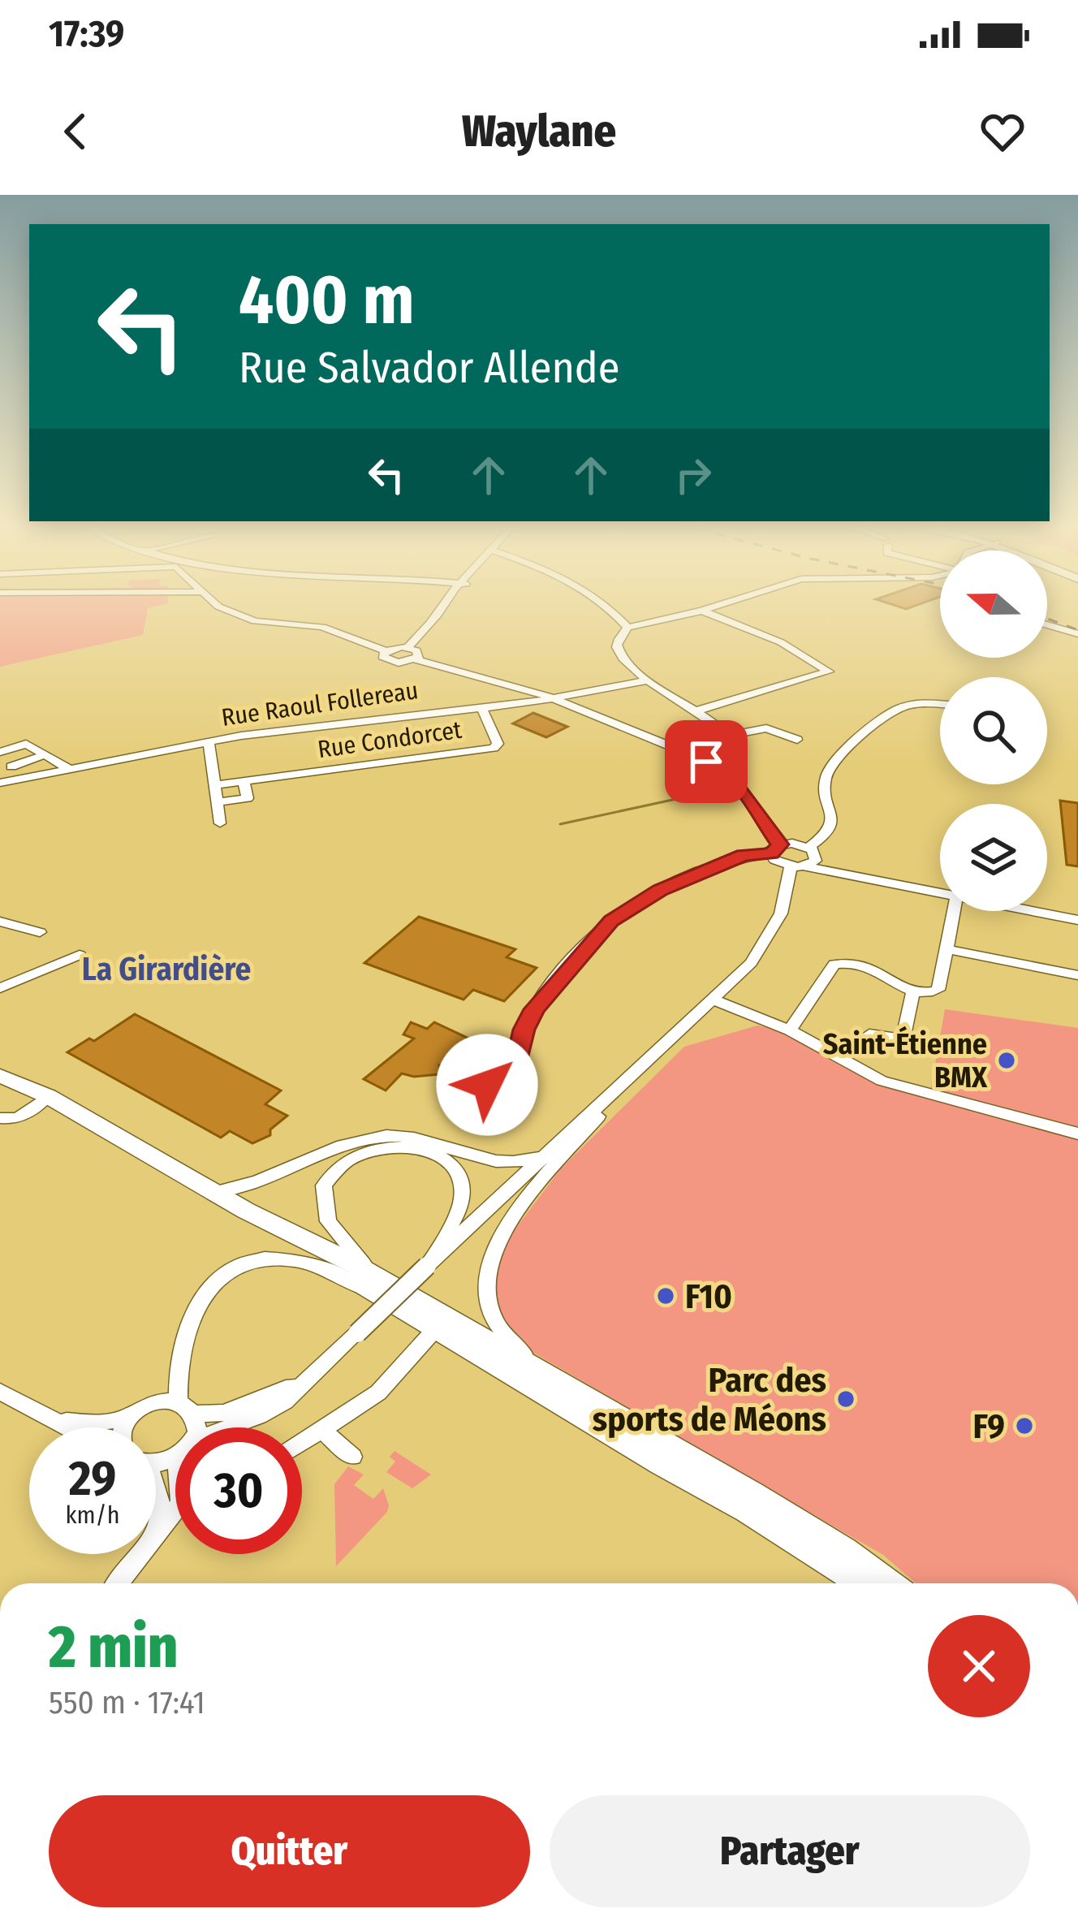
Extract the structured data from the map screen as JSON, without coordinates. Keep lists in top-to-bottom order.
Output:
{
  "streets": {
    "street": ["Rue Raoul Follereau", "Rue Condorcet"]
  },
  "crossings": [
    ["Rue Raoul Follereau", "Rue Condorcet"]
  ],
  "districts": ["La Girardière"],
  "places": [
    "Saint-Étienne BMX",
    "F10",
    "Parc des sports de Méons",
    "F9"
  ],
  "north": "left",
  "page": {
    "status": "17:39",
    "header": "Waylane",
    "turn": ["400 m", "Rue Salvador Allende"],
    "speed": "29 km/h",
    "limit": "30",
    "heading": ["2 min", "550 m · 17:41"],
    "buttons": ["Quitter", "Partager"]
  }
}
